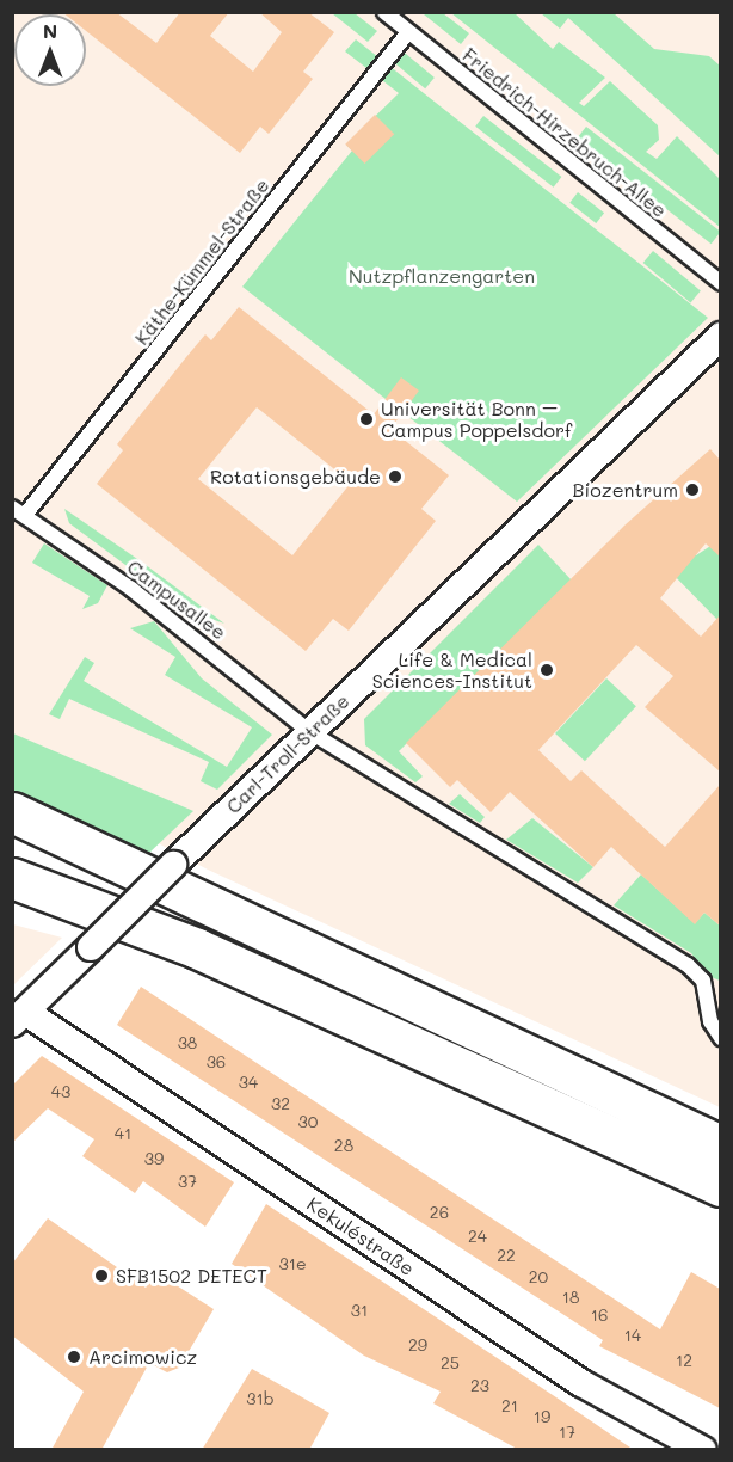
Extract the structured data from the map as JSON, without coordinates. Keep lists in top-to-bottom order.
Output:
{
  "streets": {
    "street": ["Carl-Troll-Straße", "Kekuléstraße"],
    "lane": ["Friedrich-Hirzebruch-Allee", "Käthe-Kümmel-Straße", "Campusallee"]
  },
  "crossings": [
    ["Friedrich-Hirzebruch-Allee", "Käthe-Kümmel-Straße"],
    ["Käthe-Kümmel-Straße", "Campusallee"],
    ["Campusallee", "Carl-Troll-Straße"],
    ["Carl-Troll-Straße", "Kekuléstraße"]
  ],
  "parks": ["Nutzpflanzengarten"],
  "places": [
    "Universität Bonn – Campus Poppelsdorf",
    "Rotationsgebäude",
    "Biozentrum",
    "Life & Medical Sciences-Institut",
    "SFB1502 DETECT",
    "Arcimowicz"
  ],
  "house_numbers": [
    "38",
    "36",
    "34",
    "43",
    "32",
    "30",
    "41",
    "28",
    "39",
    "37",
    "26",
    "24",
    "22",
    "31e",
    "20",
    "18",
    "31",
    "16",
    "14",
    "29",
    "12",
    "25",
    "23",
    "31b",
    "21",
    "19",
    "17"
  ],
  "north": "top"
}
